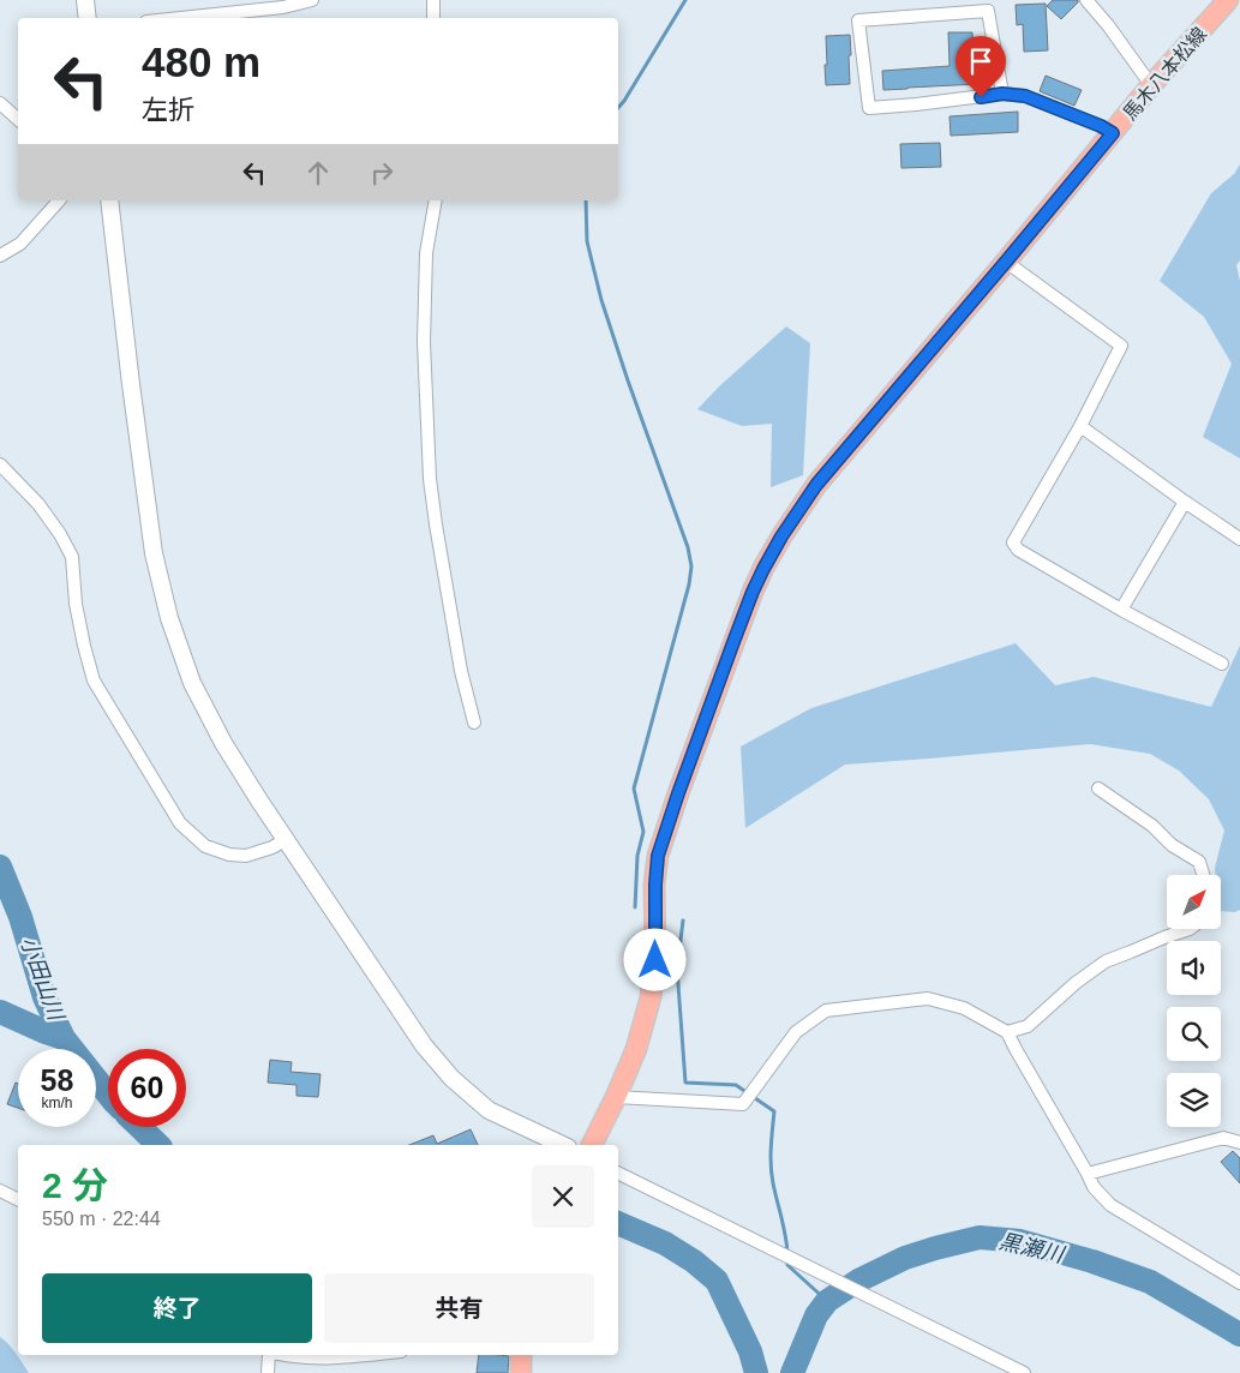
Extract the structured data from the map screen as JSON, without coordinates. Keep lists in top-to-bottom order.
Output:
{
  "streets": {
    "main road": ["馬木八本松線"]
  },
  "water": ["小田山川", "黒瀬川"],
  "north": "top right",
  "page": {
    "turn": ["480 m", "左折"],
    "speed": "58 km/h",
    "limit": "60",
    "heading": ["2 分", "550 m · 22:44"],
    "buttons": ["終了", "共有"]
  }
}
